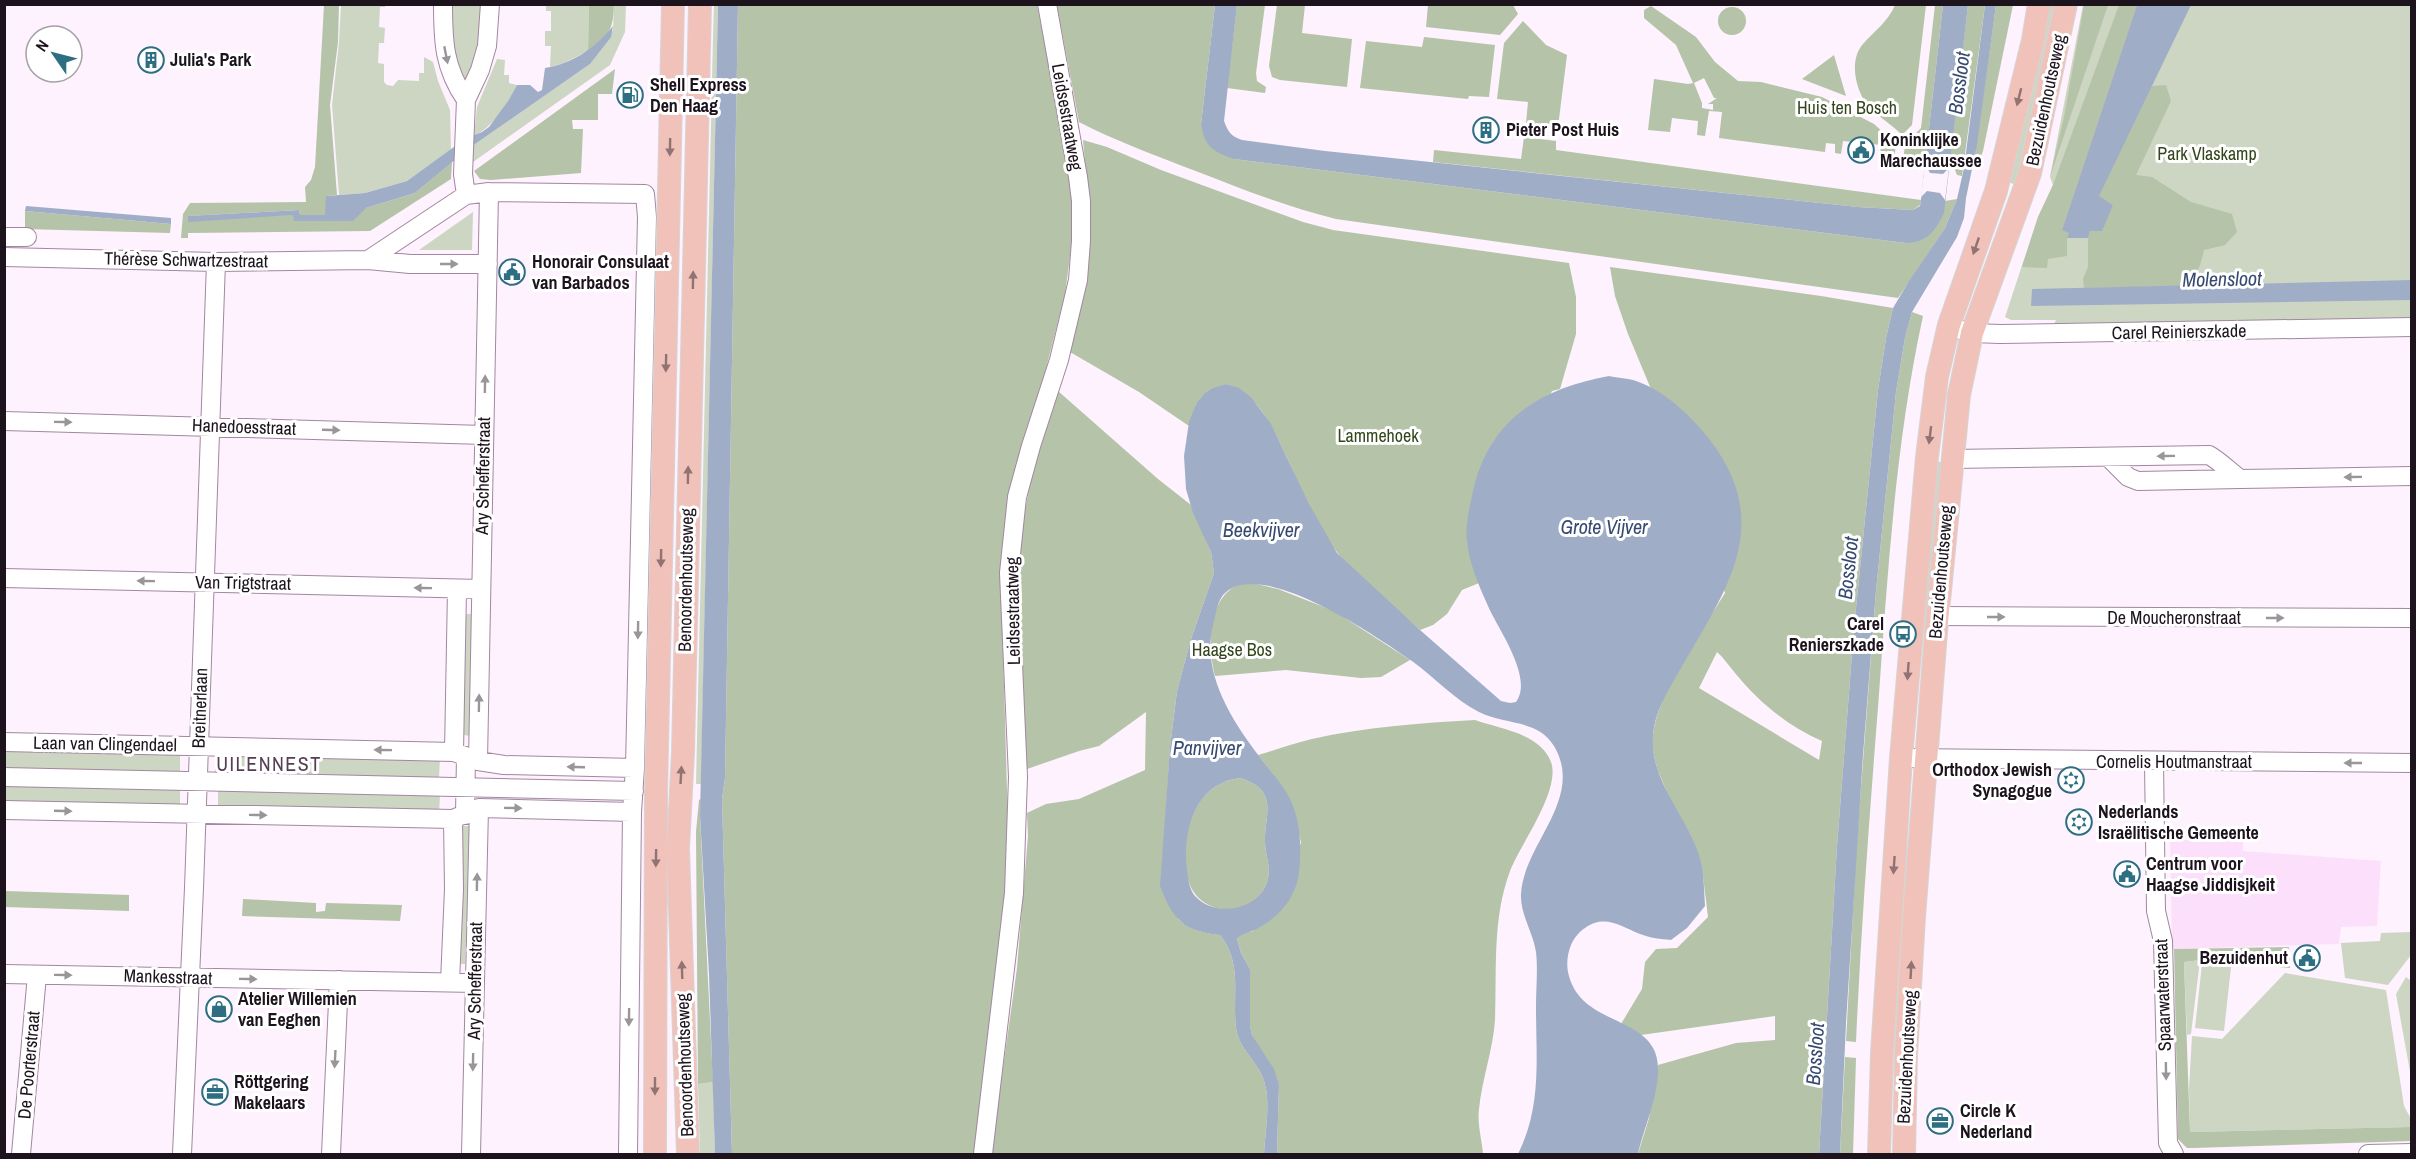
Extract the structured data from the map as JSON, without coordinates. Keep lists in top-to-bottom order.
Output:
{
  "streets": {
    "main road": ["Bezuidenhoutseweg", "Benoordenhoutseweg"],
    "street": [
      "Leidsestraatweg",
      "Thérèse Schwartzestraat",
      "Carel Reinierszkade",
      "Hanedoesstraat",
      "Ary Schefferstraat",
      "Van Trigtstraat",
      "De Moucheronstraat",
      "Breitnerlaan",
      "Laan van Clingendael",
      "Cornelis Houtmanstraat",
      "Mankesstraat",
      "Spaarwaterstraat",
      "De Poorterstraat"
    ]
  },
  "crossings": [
    ["Bezuidenhoutseweg", "Carel Reinierszkade"],
    ["Bezuidenhoutseweg", "De Moucheronstraat"],
    ["Bezuidenhoutseweg", "Cornelis Houtmanstraat"],
    ["Thérèse Schwartzestraat", "Ary Schefferstraat"],
    ["Thérèse Schwartzestraat", "Breitnerlaan"],
    ["Hanedoesstraat", "Ary Schefferstraat"],
    ["Hanedoesstraat", "Breitnerlaan"],
    ["Ary Schefferstraat", "Van Trigtstraat"],
    ["Ary Schefferstraat", "Laan van Clingendael"],
    ["Ary Schefferstraat", "Mankesstraat"],
    ["Van Trigtstraat", "Breitnerlaan"],
    ["Breitnerlaan", "Laan van Clingendael"],
    ["Breitnerlaan", "Mankesstraat"],
    ["Cornelis Houtmanstraat", "Spaarwaterstraat"],
    ["Mankesstraat", "De Poorterstraat"]
  ],
  "one_way": [
    "Hanedoesstraat",
    "Van Trigtstraat",
    "Cornelis Houtmanstraat",
    "Mankesstraat",
    "Spaarwaterstraat"
  ],
  "districts": ["UILENNEST"],
  "water": [
    "Bossloot",
    "Molensloot",
    "Grote Vijver",
    "Beekvijver",
    "Panvijver"
  ],
  "parks": [
    "Huis ten Bosch",
    "Park Vlaskamp",
    "Lammehoek",
    "Haagse Bos"
  ],
  "places": {
    "building": ["Julia's Park", "Pieter Post Huis"],
    "fuel station": ["Shell Express Den Haag"],
    "public building": [
      "Koninklijke Marechaussee",
      "Honorair Consulaat van Barbados",
      "Centrum voor Haagse Jiddisjkeit",
      "Bezuidenhut"
    ],
    "bus stop": ["Carel Renierszkade"],
    "synagogue": ["Orthodox Jewish Synagogue", "Nederlands Israëlitische Gemeente"],
    "shop": ["Atelier Willemien van Eeghen"],
    "office": ["Röttgering Makelaars", "Circle K Nederland"]
  },
  "north": "top left"
}
